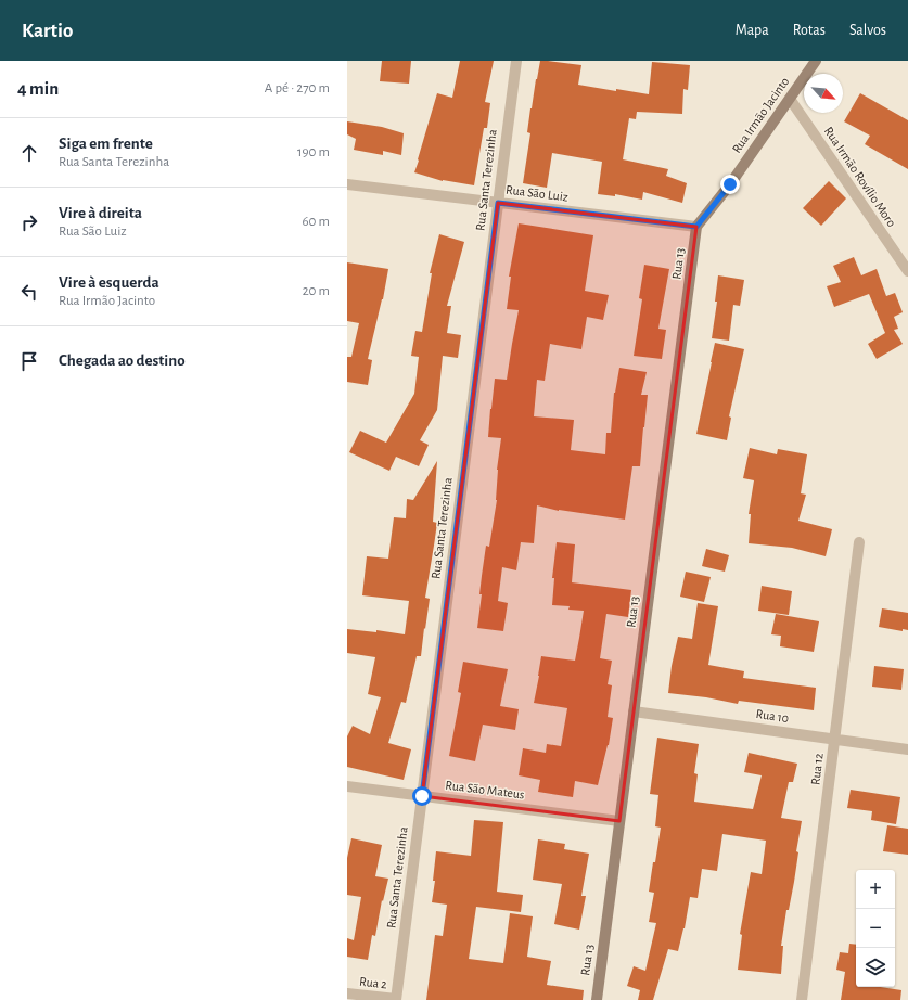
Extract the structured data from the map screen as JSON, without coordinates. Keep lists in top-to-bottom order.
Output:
{
  "streets": {
    "street": [
      "Rua Irmão Jacinto",
      "Rua Irmão Rovílio Moro",
      "Rua Santa Terezinha",
      "Rua São Luiz",
      "Rua 13",
      "Rua 10",
      "Rua 12",
      "Rua São Mateus",
      "Rua 2"
    ]
  },
  "crossings": [
    ["Rua Irmão Jacinto", "Rua Irmão Rovílio Moro"],
    ["Rua Irmão Jacinto", "Rua São Luiz"],
    ["Rua Irmão Jacinto", "Rua 13"],
    ["Rua Santa Terezinha", "Rua São Luiz"],
    ["Rua Santa Terezinha", "Rua São Mateus"],
    ["Rua Santa Terezinha", "Rua 2"],
    ["Rua São Luiz", "Rua 13"],
    ["Rua 13", "Rua 10"],
    ["Rua 13", "Rua São Mateus"],
    ["Rua 10", "Rua 12"]
  ],
  "north": "bottom right",
  "page": {
    "header": "Kartio",
    "nav": ["Mapa", "Rotas", "Salvos"],
    "heading": ["4 min", "A pé · 270 m"],
    "list": [
      ["Siga em frente", "Rua Santa Terezinha", "190 m"],
      ["Vire à direita", "Rua São Luiz", "60 m"],
      ["Vire à esquerda", "Rua Irmão Jacinto", "20 m"],
      "Chegada ao destino"
    ],
    "map_buttons": ["+", "−"]
  }
}
